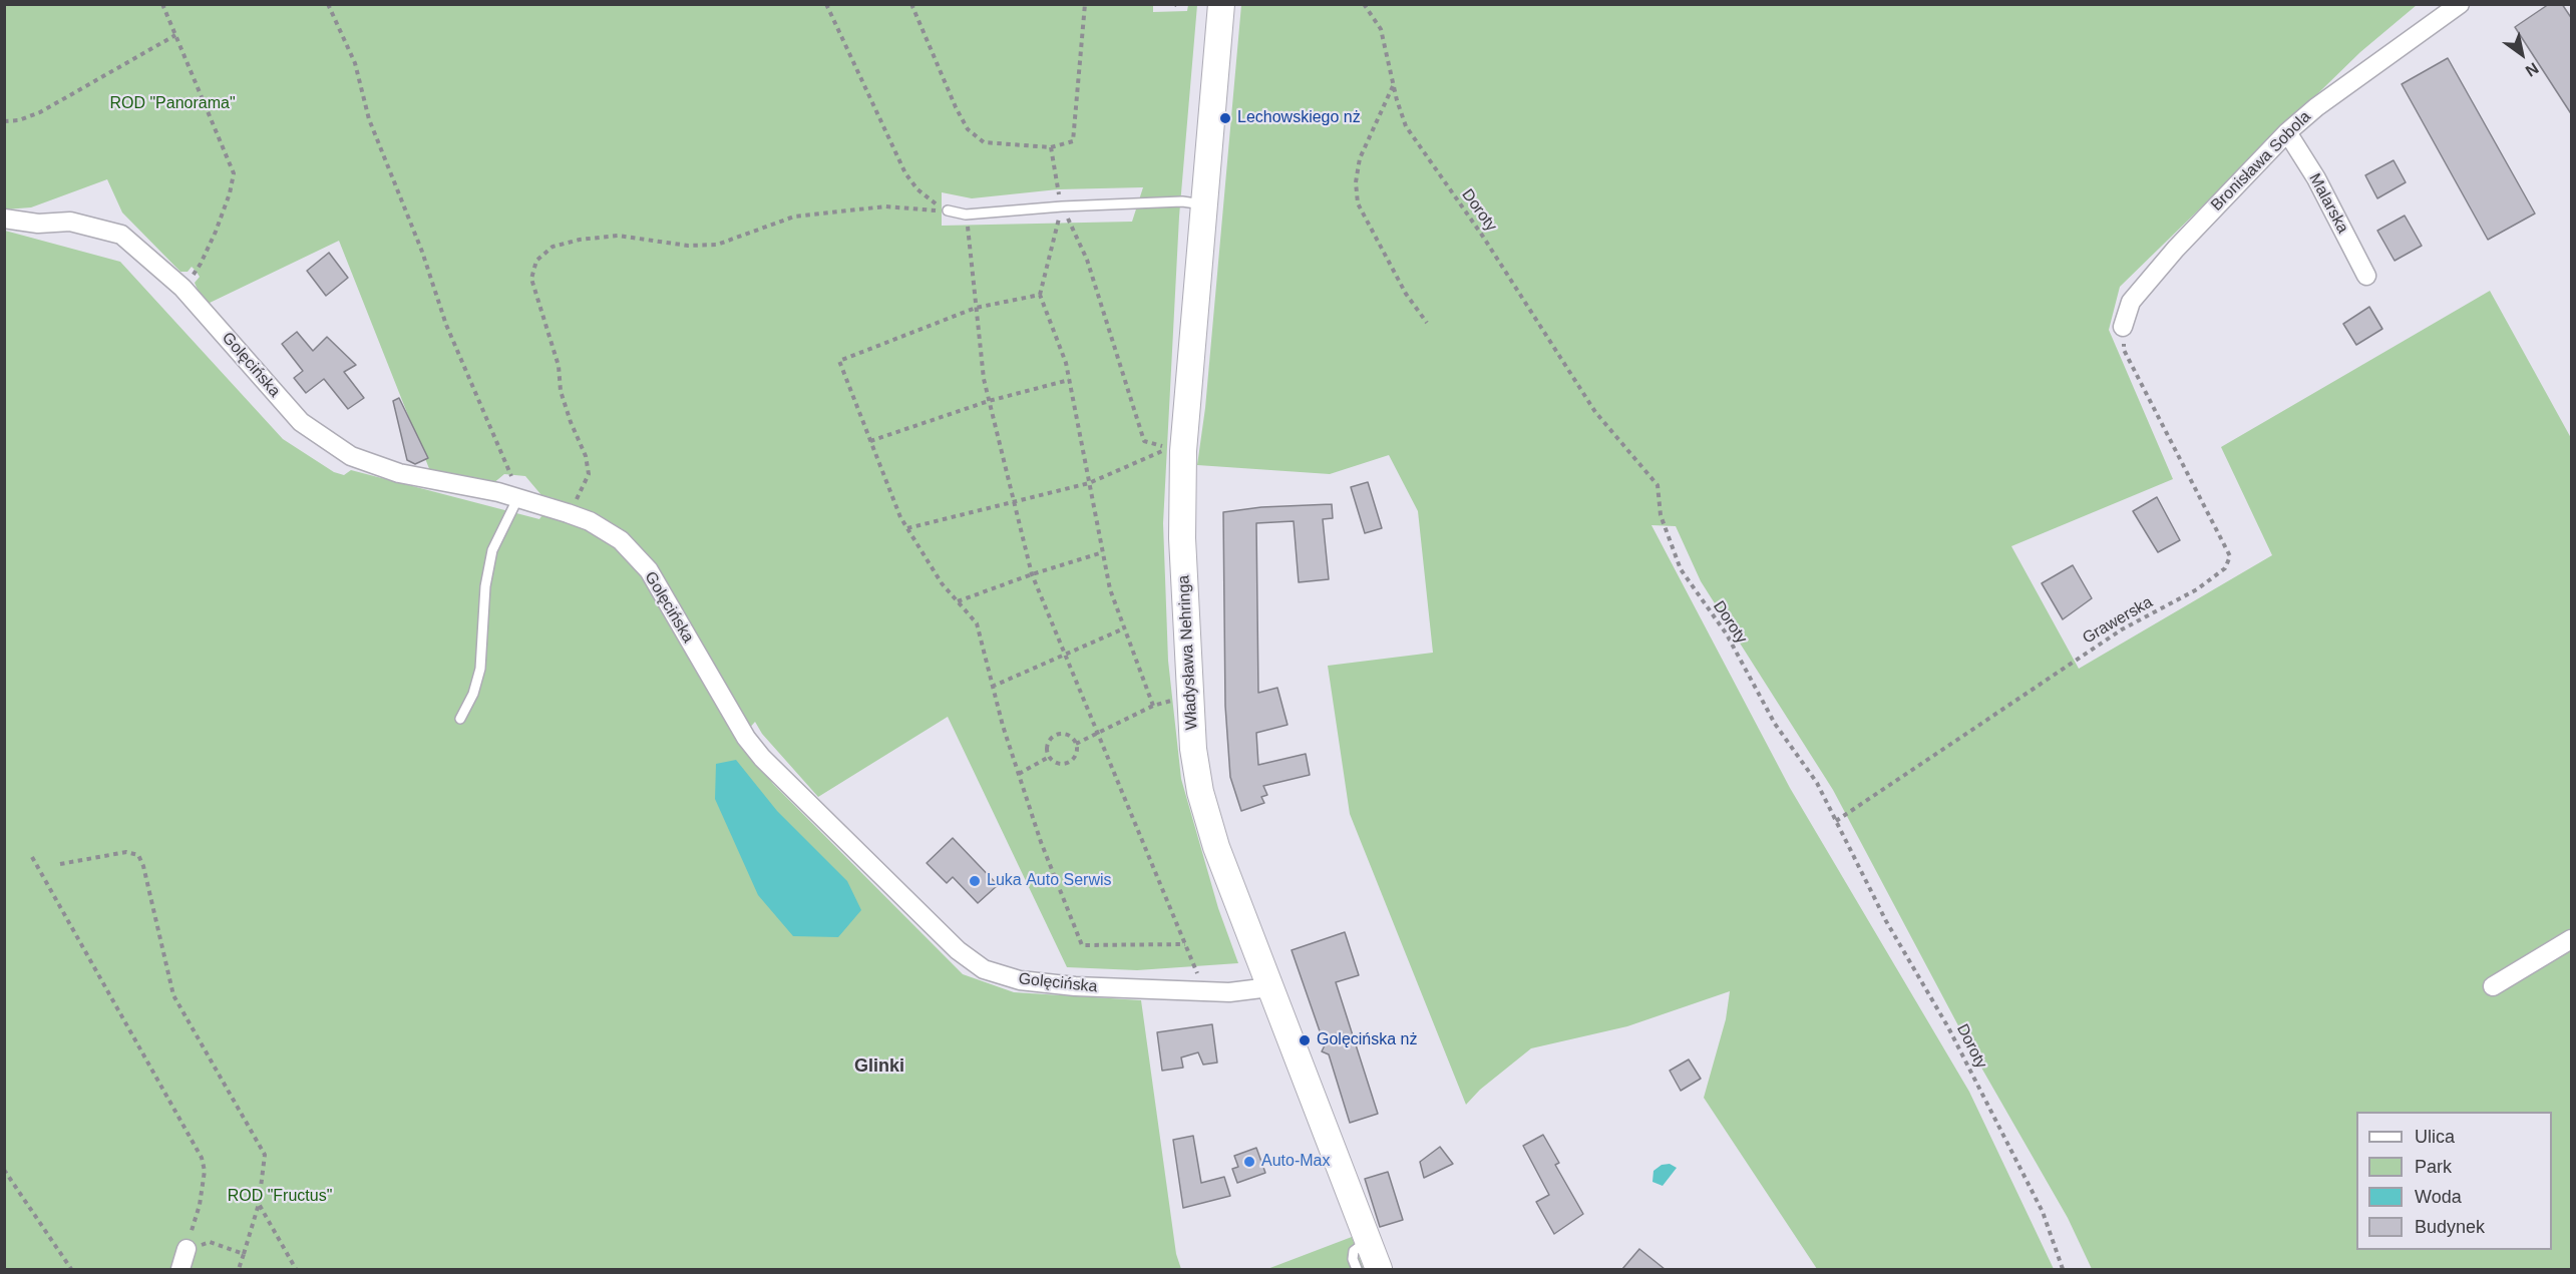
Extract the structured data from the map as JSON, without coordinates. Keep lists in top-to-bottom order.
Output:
{
  "streets": {
    "street": [
      "Bronisława Sobola",
      "Malarska",
      "Golęcińska",
      "Władysława Nehringa"
    ],
    "path": ["Doroty", "Grawerska"]
  },
  "crossings": [
    ["Bronisława Sobola", "Malarska"],
    ["Bronisława Sobola", "Grawerska"],
    ["Doroty", "Grawerska"],
    ["Golęcińska", "Władysława Nehringa"]
  ],
  "districts": ["Glinki"],
  "parks": ["ROD \"Panorama\"", "ROD \"Fructus\""],
  "places": [
    "Lechowskiego nż",
    "Luka Auto Serwis",
    "Golęcińska nż",
    "Auto-Max"
  ],
  "legend": [
    "Ulica",
    "Park",
    "Woda",
    "Budynek"
  ],
  "north": "bottom right"
}
